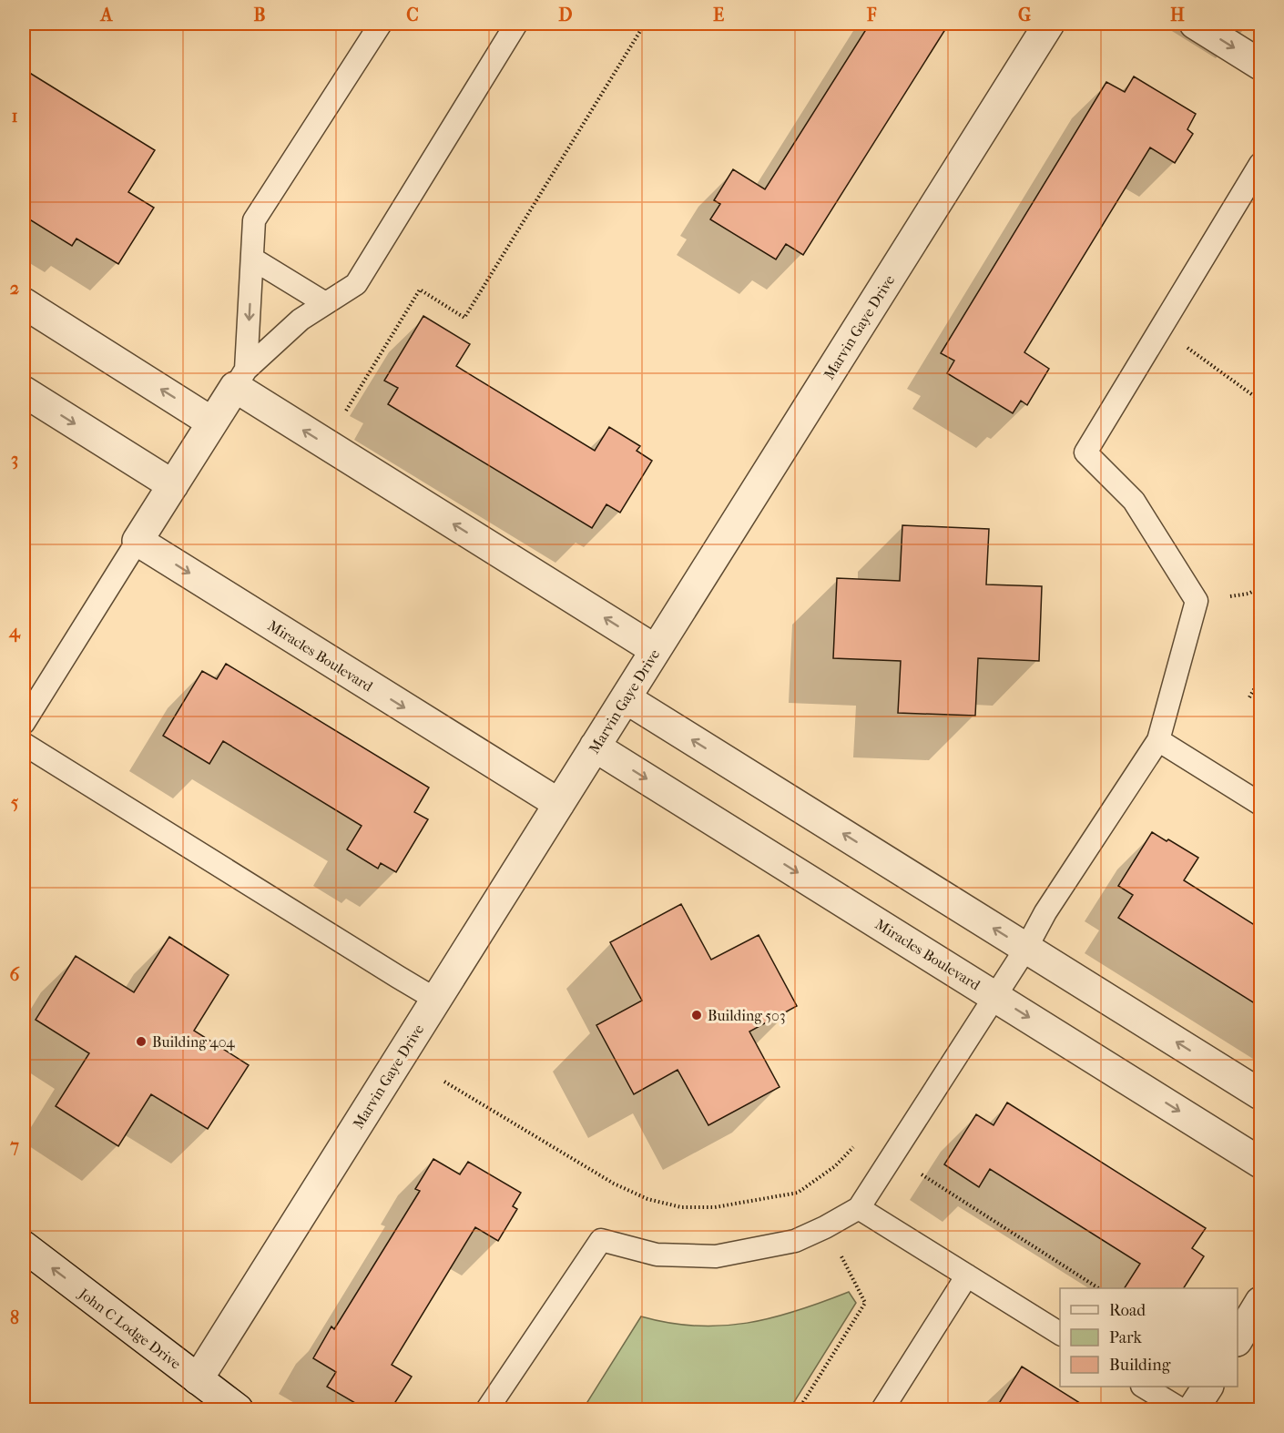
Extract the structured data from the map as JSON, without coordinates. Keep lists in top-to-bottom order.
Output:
{
  "streets": {
    "street": ["Marvin Gaye Drive", "Miracles Boulevard", "John C Lodge Drive"]
  },
  "crossings": [
    ["Marvin Gaye Drive", "Miracles Boulevard"],
    ["Marvin Gaye Drive", "John C Lodge Drive"]
  ],
  "one_way": ["John C Lodge Drive"],
  "places": ["Building 503", "Building 404"],
  "legend": ["Road", "Park", "Building"],
  "grid": {
    "columns": [
      "A",
      "B",
      "C",
      "D",
      "E",
      "F",
      "G",
      "H"
    ],
    "rows": [
      "1",
      "2",
      "3",
      "4",
      "5",
      "6",
      "7",
      "8"
    ]
  }
}
